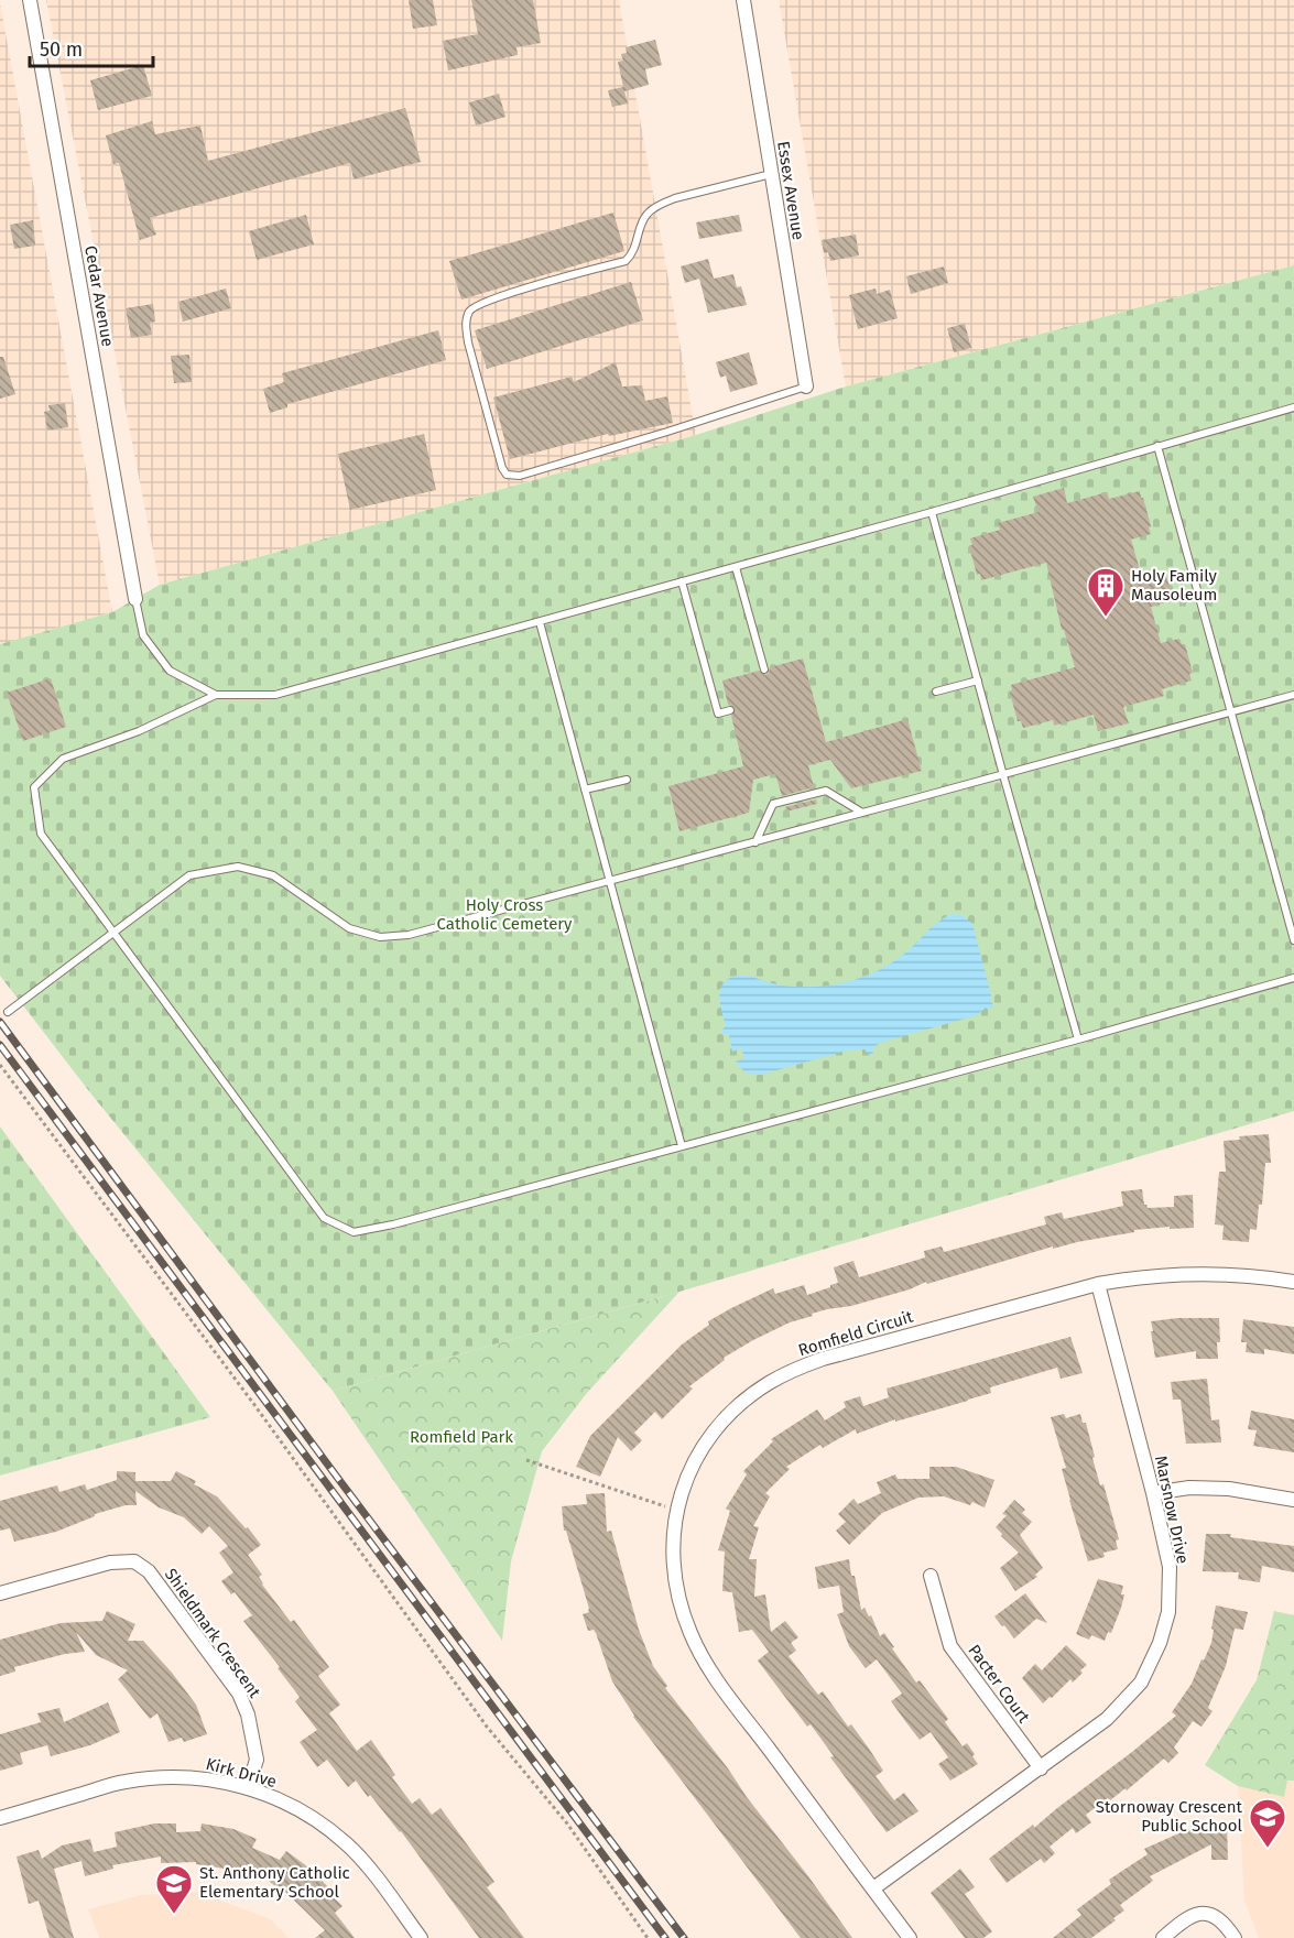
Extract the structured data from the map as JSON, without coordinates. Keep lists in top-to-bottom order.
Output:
{
  "streets": {
    "street": [
      "Essex Avenue",
      "Cedar Avenue",
      "Romfield Circuit",
      "Marsnow Drive",
      "Shieldmark Crescent",
      "Pacter Court",
      "Kirk Drive"
    ]
  },
  "crossings": [
    ["Romfield Circuit", "Marsnow Drive"],
    ["Marsnow Drive", "Pacter Court"],
    ["Shieldmark Crescent", "Kirk Drive"]
  ],
  "parks": ["Holy Cross Catholic Cemetery", "Romfield Park"],
  "places": {
    "building": ["Holy Family Mausoleum"],
    "school or university": ["Stornoway Crescent Public School", "St. Anthony Catholic Elementary School"]
  },
  "scale_bar": "50 m"
}
